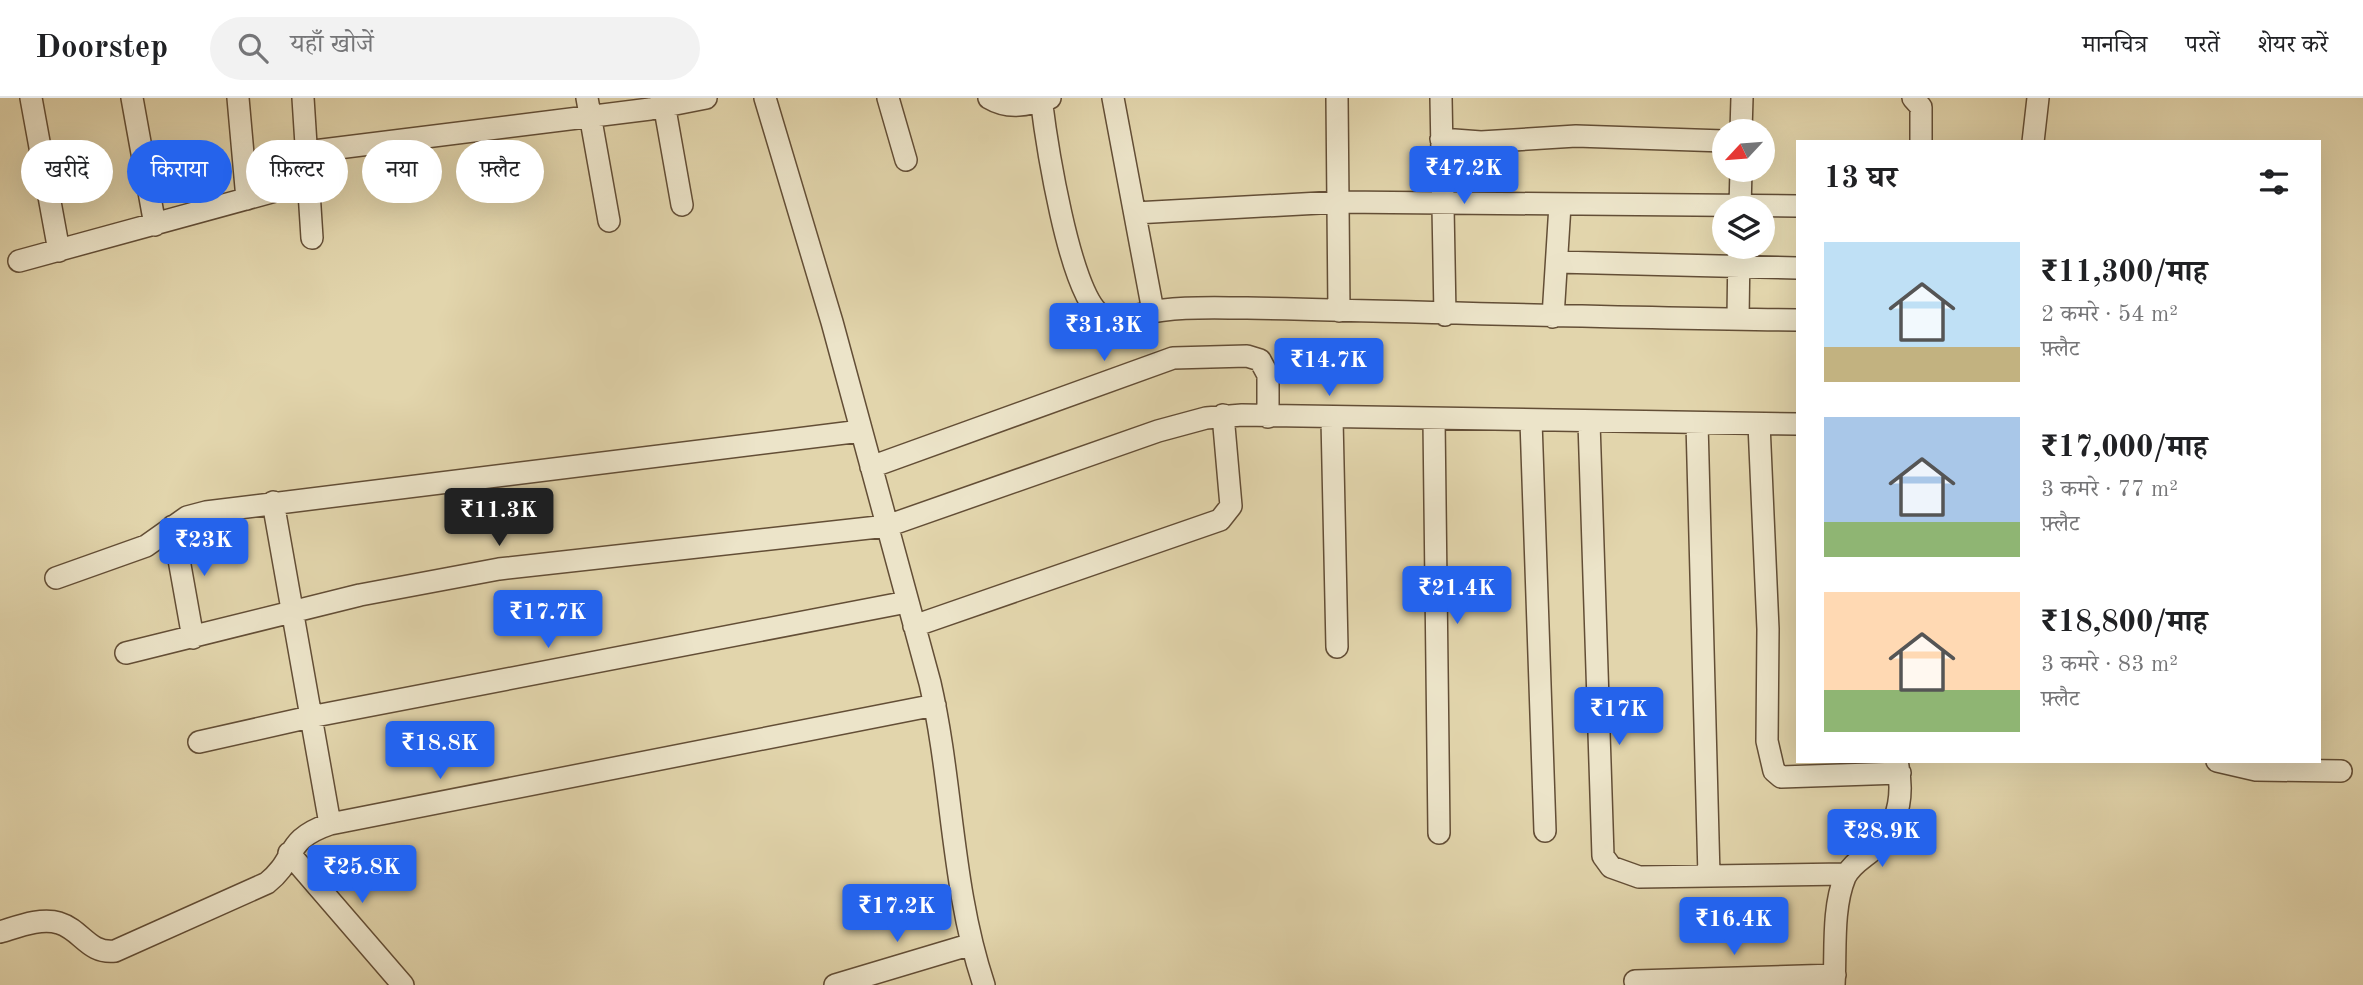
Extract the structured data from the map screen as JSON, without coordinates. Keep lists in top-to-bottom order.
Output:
{
  "north": "bottom left",
  "page": {
    "header": "Doorstep",
    "search": "यहाँ खोजें",
    "nav": ["मानचित्र", "परतें", "शेयर करें"],
    "chip": [
      "खरीदें",
      "किराया",
      "फ़िल्टर",
      "नया",
      "फ़्लैट"
    ],
    "heading": "13 घर",
    "price": [
      "₹47.2K",
      "₹31.3K",
      "₹14.7K",
      "₹11.3K",
      "₹23K",
      "₹21.4K",
      "₹17.7K",
      "₹17K",
      "₹18.8K",
      "₹28.9K",
      "₹25.8K",
      "₹17.2K",
      "₹16.4K"
    ],
    "list": [
      {
        "name": "₹11,300/माह",
        "note": "2 कमरे · 54 m² · फ़्लैट"
      },
      {
        "name": "₹17,000/माह",
        "note": "3 कमरे · 77 m² · फ़्लैट"
      },
      {
        "name": "₹18,800/माह",
        "note": "3 कमरे · 83 m² · फ़्लैट"
      }
    ]
  }
}
